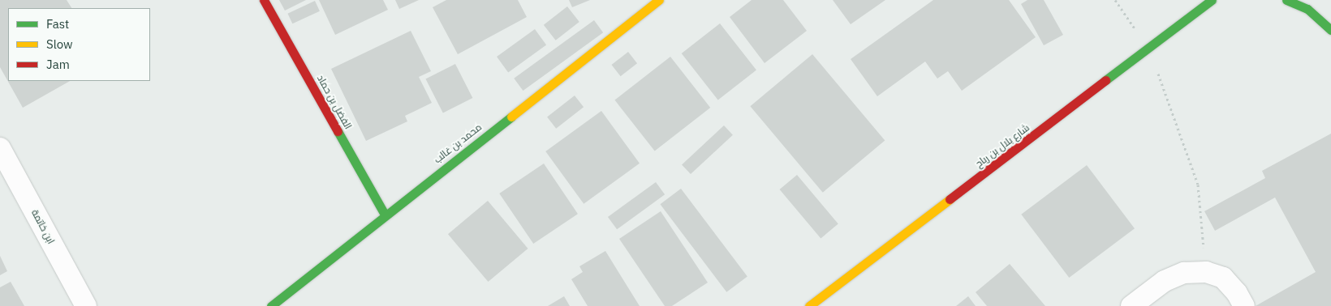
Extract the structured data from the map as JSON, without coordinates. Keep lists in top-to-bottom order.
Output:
{
  "streets": {
    "street": [
      "الفضل بن حماد",
      "محمد بن غالب",
      "شارع بلال بن رباح",
      "ابن خاتمة"
    ]
  },
  "crossings": [
    ["الفضل بن حماد", "محمد بن غالب"]
  ],
  "legend": ["Fast", "Slow", "Jam"]
}
